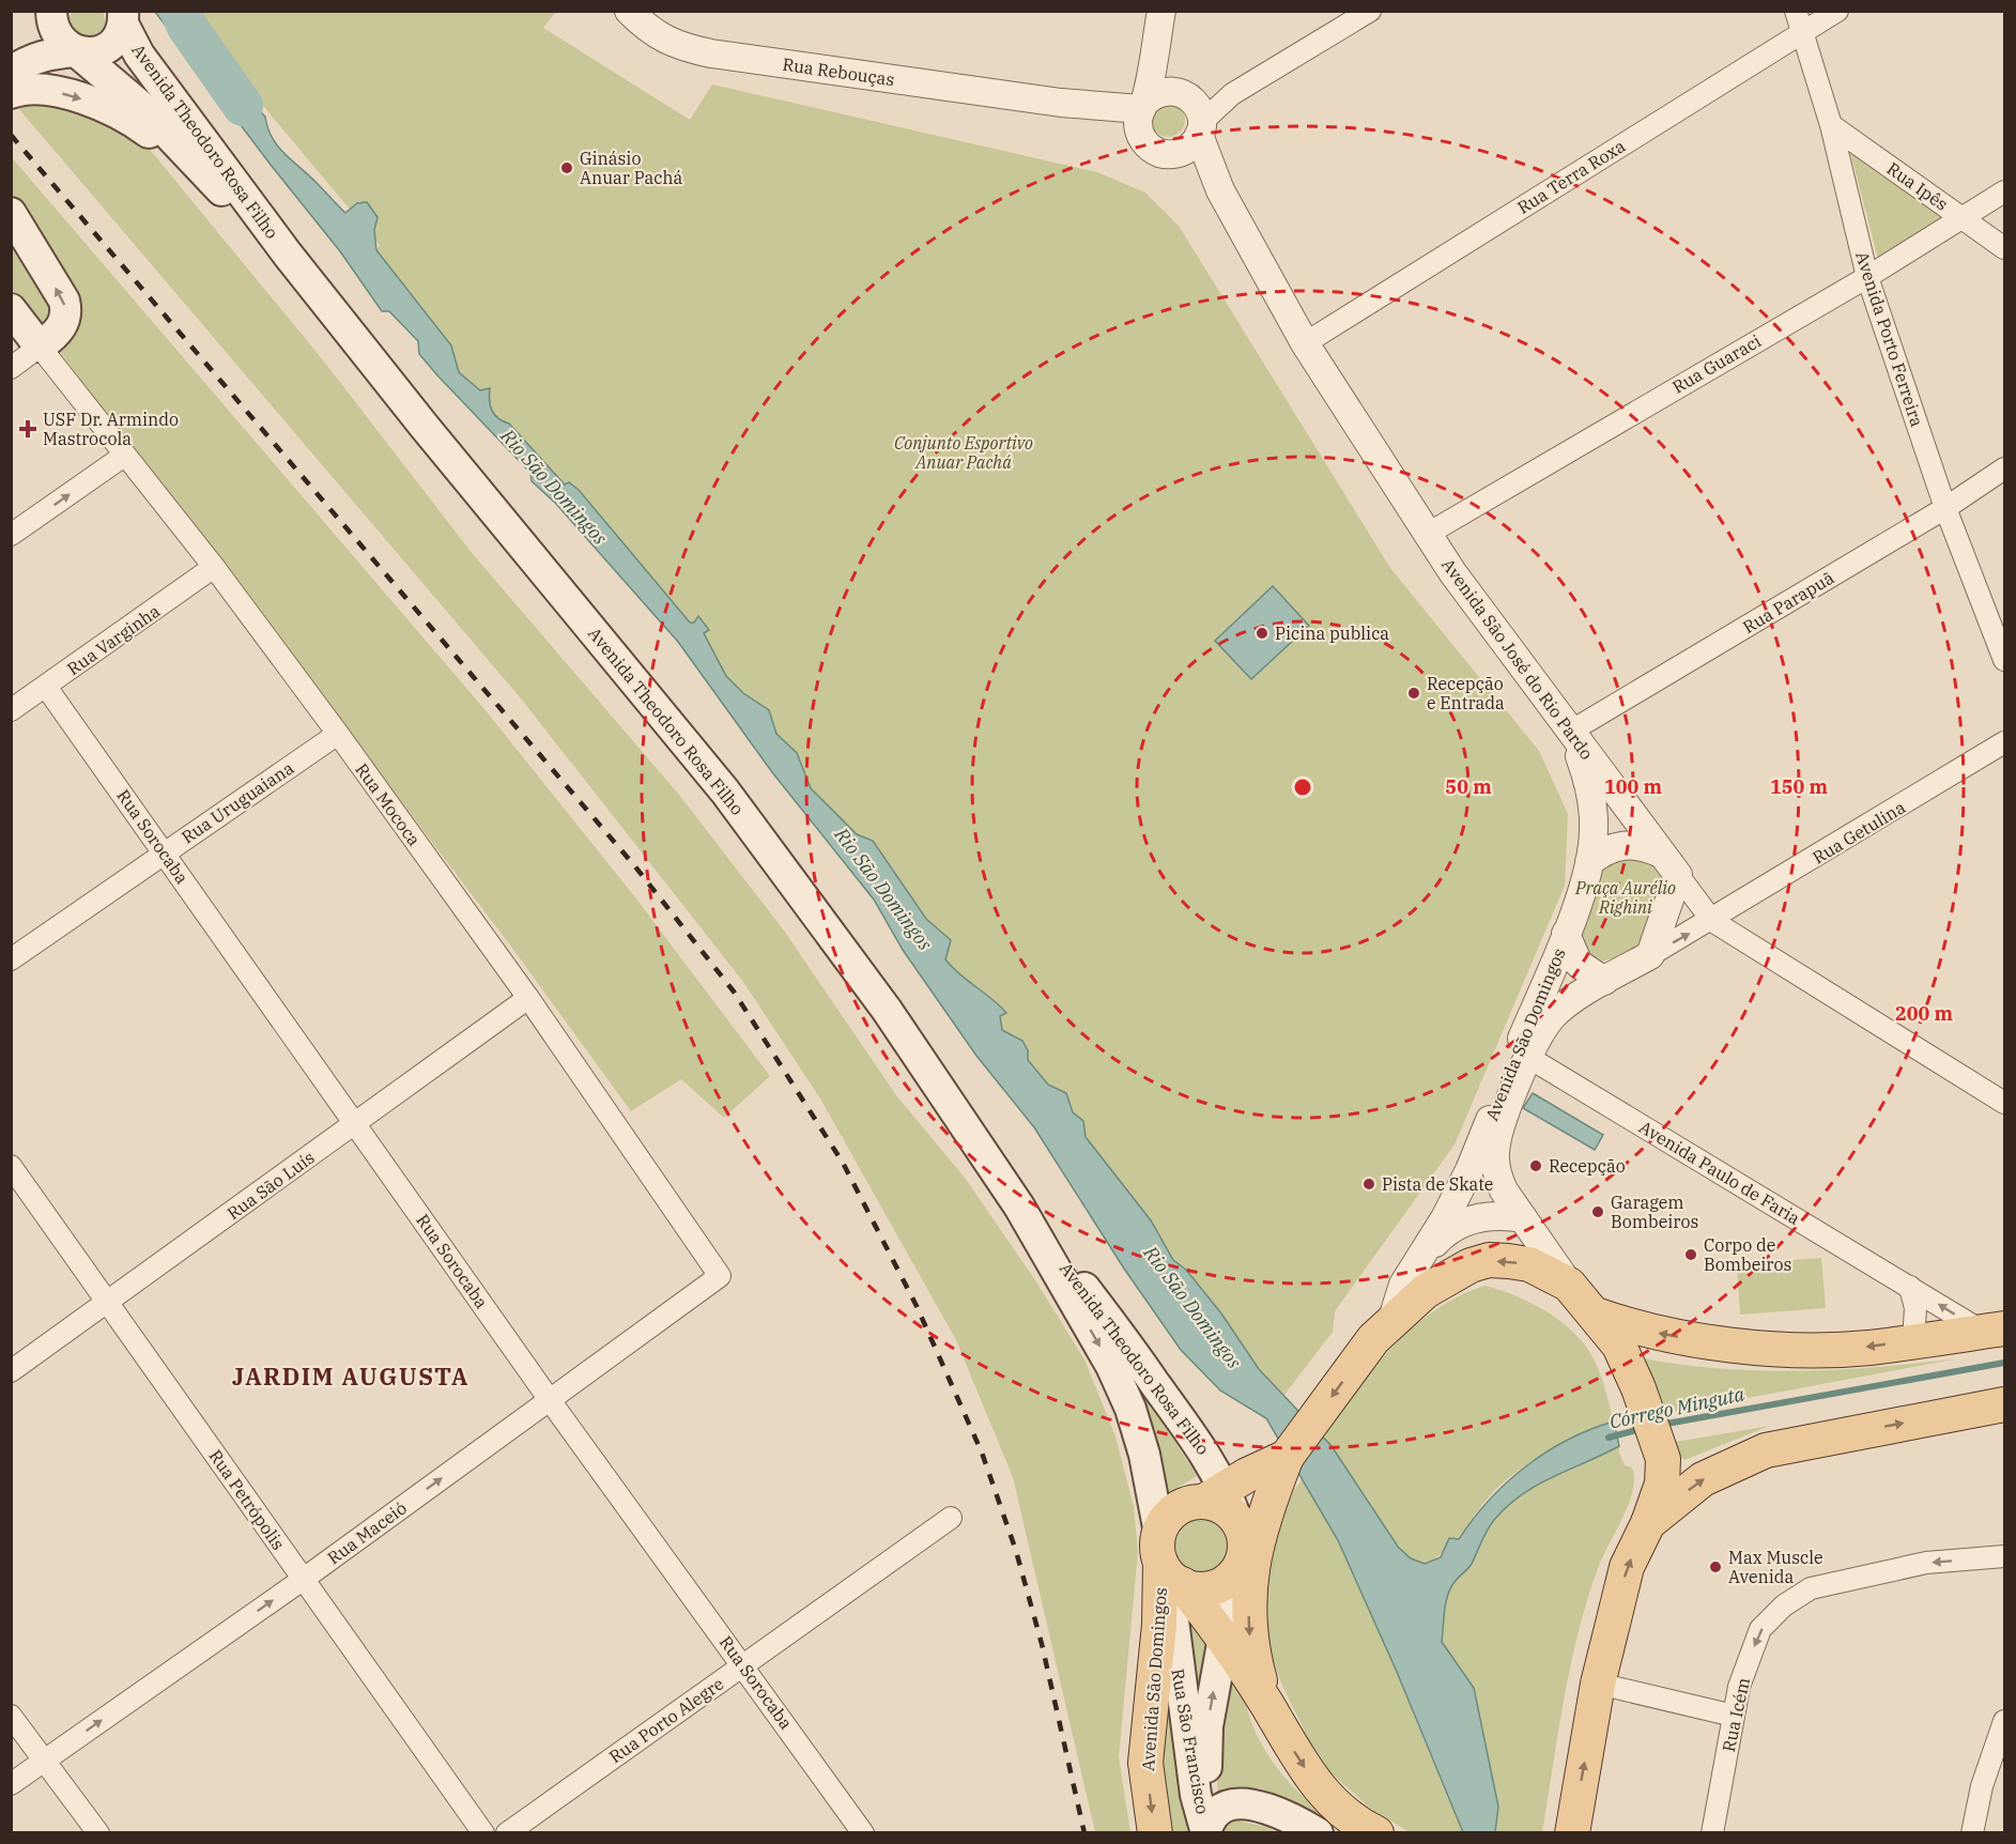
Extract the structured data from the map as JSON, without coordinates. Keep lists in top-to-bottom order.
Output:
{
  "streets": {
    "main road": [
      "Avenida Theodoro Rosa Filho",
      "Rua Mococa",
      "Avenida São Domingos",
      "Rua São Francisco"
    ],
    "street": [
      "Rua Rebouças",
      "Rua Terra Roxa",
      "Rua Ipês",
      "Avenida Porto Ferreira",
      "Rua Guaraci",
      "Rua Parapuã",
      "Rua Varginha",
      "Avenida São José do Rio Pardo",
      "Rua Uruguaiana",
      "Rua Getulina",
      "Rua Sorocaba",
      "Avenida Paulo de Faria",
      "Rua São Luís",
      "Rua Petrópolis",
      "Rua Maceió",
      "Rua Icém",
      "Rua Porto Alegre"
    ]
  },
  "crossings": [
    ["Rua Rebouças", "Avenida São José do Rio Pardo"],
    ["Avenida Theodoro Rosa Filho", "Avenida São Domingos"],
    ["Avenida Theodoro Rosa Filho", "Rua São Francisco"],
    ["Rua Terra Roxa", "Avenida Porto Ferreira"],
    ["Rua Terra Roxa", "Avenida São José do Rio Pardo"],
    ["Rua Ipês", "Avenida Porto Ferreira"],
    ["Rua Ipês", "Rua Guaraci"],
    ["Avenida Porto Ferreira", "Rua Guaraci"],
    ["Avenida Porto Ferreira", "Rua Parapuã"],
    ["Rua Guaraci", "Avenida São José do Rio Pardo"],
    ["Rua Parapuã", "Avenida São José do Rio Pardo"],
    ["Rua Parapuã", "Avenida São Domingos"],
    ["Rua Varginha", "Rua Mococa"],
    ["Rua Varginha", "Rua Sorocaba"],
    ["Avenida São José do Rio Pardo", "Rua Getulina"],
    ["Avenida São José do Rio Pardo", "Avenida São Domingos"],
    ["Rua Uruguaiana", "Rua Mococa"],
    ["Rua Uruguaiana", "Rua Sorocaba"],
    ["Rua Mococa", "Rua São Luís"],
    ["Rua Mococa", "Rua Maceió"],
    ["Rua Getulina", "Avenida São Domingos"],
    ["Rua Sorocaba", "Rua São Luís"],
    ["Rua Sorocaba", "Rua Maceió"],
    ["Rua Sorocaba", "Rua Porto Alegre"],
    ["Avenida São Domingos", "Avenida Paulo de Faria"],
    ["Avenida São Domingos", "Rua São Francisco"],
    ["Rua São Luís", "Rua Petrópolis"],
    ["Rua Petrópolis", "Rua Maceió"]
  ],
  "one_way": ["Rua Maceió", "Rua Icém"],
  "districts": ["JARDIM AUGUSTA"],
  "water": ["Rio São Domingos", "Córrego Minguta"],
  "parks": ["Conjunto Esportivo Anuar Pachá", "Praça Aurélio Righini"],
  "places": {
    "other": [
      "Ginásio Anuar Pachá",
      "Picina publica",
      "Recepção e Entrada",
      "Recepção",
      "Pista de Skate",
      "Garagem Bombeiros",
      "Corpo de Bombeiros",
      "Max Muscle Avenida"
    ],
    "health": ["USF Dr. Armindo Mastrocola"]
  },
  "rings": [
    "50 m",
    "100 m",
    "150 m",
    "200 m"
  ]
}
